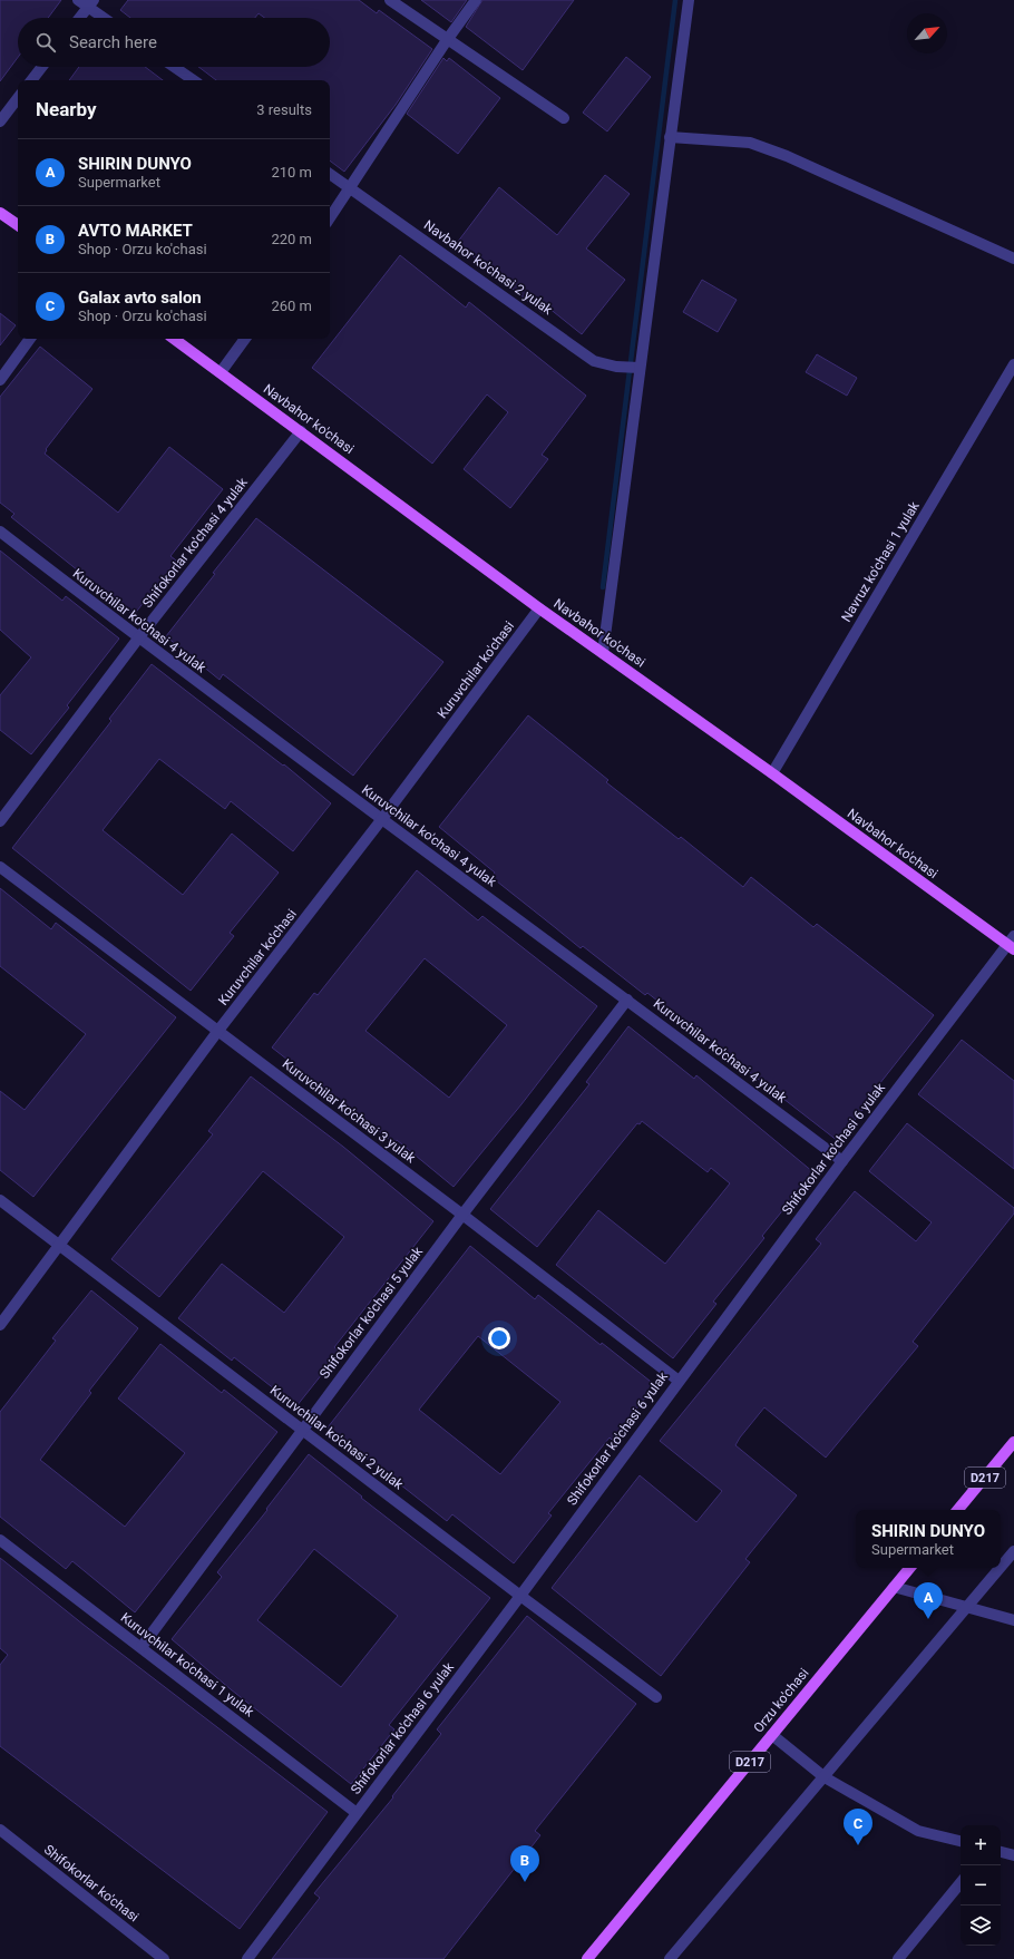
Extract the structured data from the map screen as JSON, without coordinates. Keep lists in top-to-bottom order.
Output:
{
  "streets": {
    "main road": ["Navbahor ko'chasi", "D217", "Orzu ko'chasi"],
    "street": [
      "Navbahor ko'chasi 2 yulak",
      "Shifokorlar ko'chasi 4 yulak",
      "Navruz ko'chasi 1 yulak",
      "Kuruvchilar ko'chasi 4 yulak",
      "Kuruvchilar ko'chasi",
      "Kuruvchilar ko'chasi 3 yulak",
      "Shifokorlar ko'chasi 6 yulak",
      "Shifokorlar ko'chasi 5 yulak",
      "Kuruvchilar ko'chasi 2 yulak",
      "Kuruvchilar ko'chasi 1 yulak",
      "Shifokorlar ko'chasi"
    ]
  },
  "crossings": [
    ["Navbahor ko'chasi", "Shifokorlar ko'chasi 4 yulak"],
    ["Navbahor ko'chasi", "Navruz ko'chasi 1 yulak"],
    ["Navbahor ko'chasi", "Kuruvchilar ko'chasi"],
    ["Navbahor ko'chasi", "Shifokorlar ko'chasi 6 yulak"],
    ["Shifokorlar ko'chasi 4 yulak", "Kuruvchilar ko'chasi 4 yulak"],
    ["Kuruvchilar ko'chasi 4 yulak", "Kuruvchilar ko'chasi"],
    ["Kuruvchilar ko'chasi 4 yulak", "Shifokorlar ko'chasi 6 yulak"],
    ["Kuruvchilar ko'chasi 4 yulak", "Shifokorlar ko'chasi 5 yulak"],
    ["Kuruvchilar ko'chasi", "Kuruvchilar ko'chasi 3 yulak"],
    ["Kuruvchilar ko'chasi", "Kuruvchilar ko'chasi 2 yulak"],
    ["Kuruvchilar ko'chasi 3 yulak", "Shifokorlar ko'chasi 6 yulak"],
    ["Kuruvchilar ko'chasi 3 yulak", "Shifokorlar ko'chasi 5 yulak"],
    ["Shifokorlar ko'chasi 6 yulak", "Kuruvchilar ko'chasi 2 yulak"],
    ["Shifokorlar ko'chasi 6 yulak", "Kuruvchilar ko'chasi 1 yulak"],
    ["Shifokorlar ko'chasi 5 yulak", "Kuruvchilar ko'chasi 2 yulak"],
    ["Shifokorlar ko'chasi 5 yulak", "Kuruvchilar ko'chasi 1 yulak"]
  ],
  "north": "top right",
  "page": {
    "search": "Search here",
    "heading": ["Nearby", "3 results"],
    "list": [
      {
        "mark": "A",
        "name": "SHIRIN DUNYO",
        "note": "Supermarket",
        "value": "210 m"
      },
      {
        "mark": "B",
        "name": "AVTO MARKET",
        "note": "Shop · Orzu ko'chasi",
        "value": "220 m"
      },
      {
        "mark": "C",
        "name": "Galax avto salon",
        "note": "Shop · Orzu ko'chasi",
        "value": "260 m"
      }
    ],
    "popup": ["SHIRIN DUNYO", "Supermarket"],
    "pins": ["A", "C", "B"],
    "map_buttons": ["+", "−"]
  }
}
